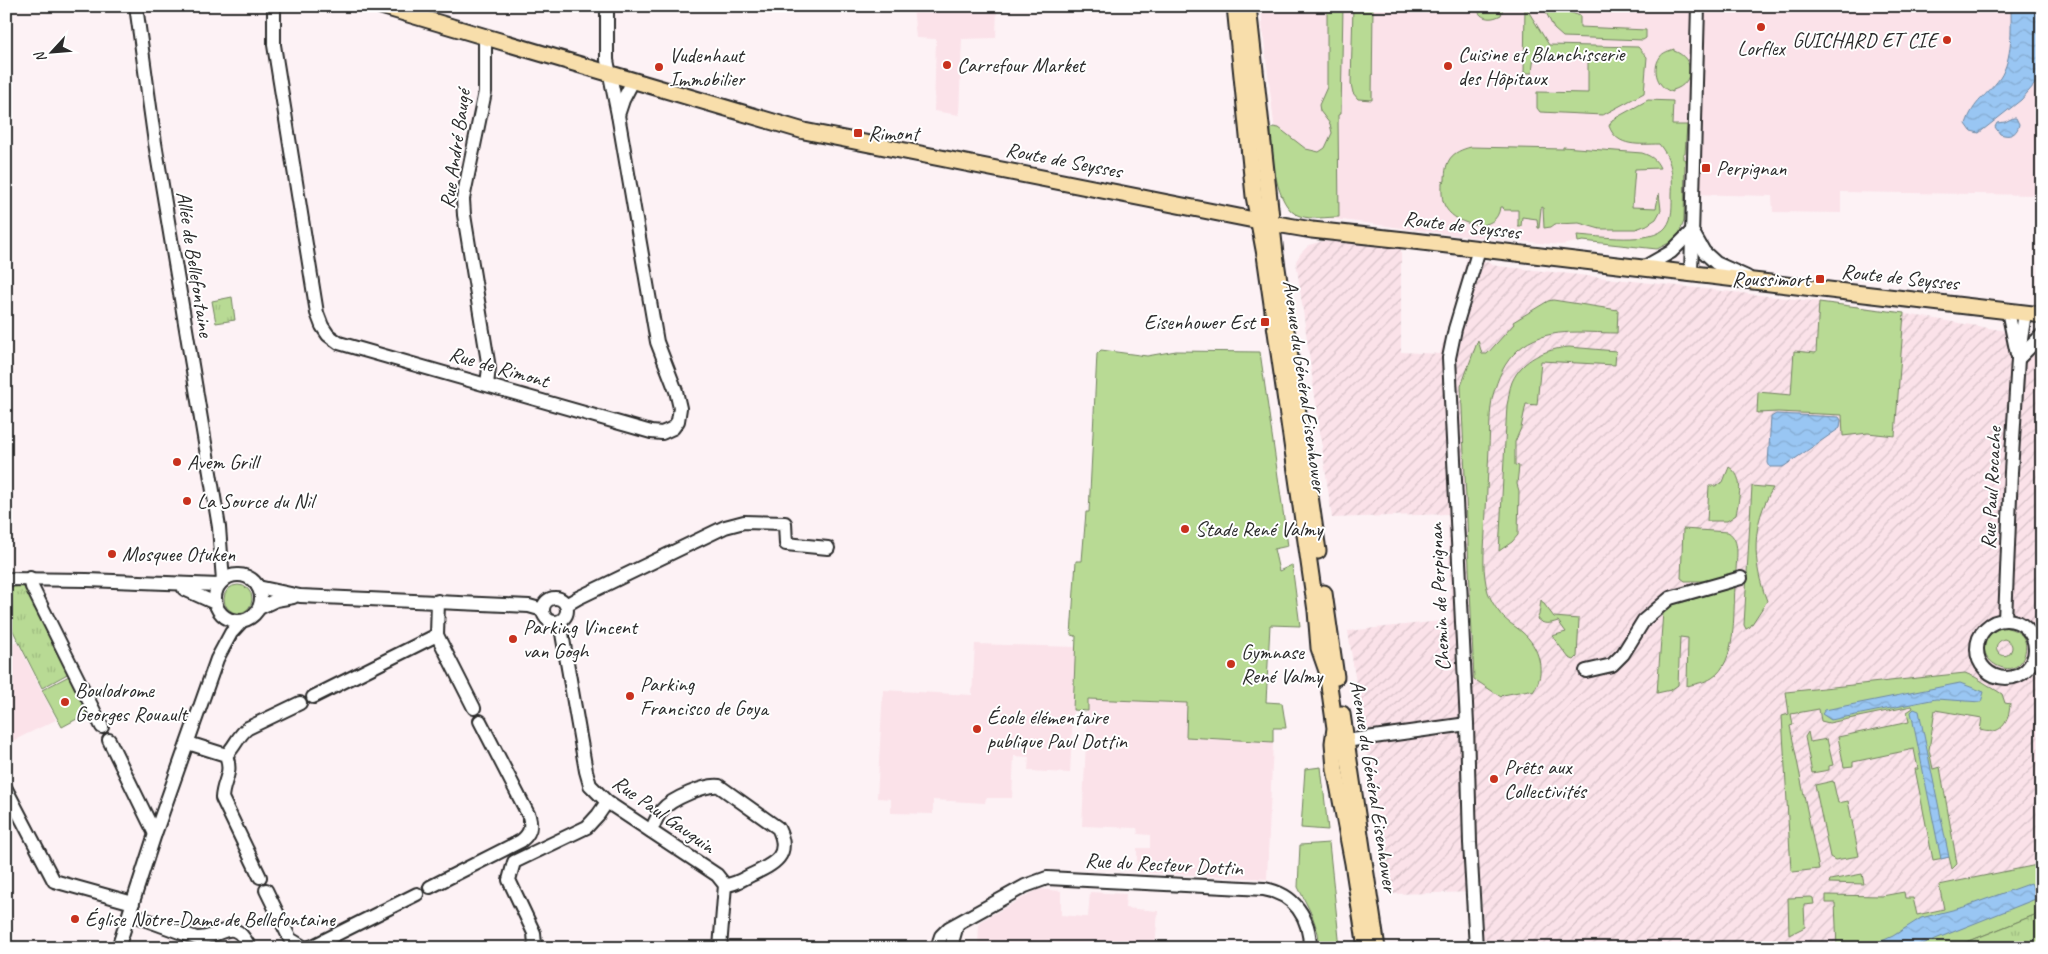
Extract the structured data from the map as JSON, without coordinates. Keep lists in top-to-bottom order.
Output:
{
  "streets": {
    "main road": ["Route de Seysses", "Avenue du Général Eisenhower"],
    "street": [
      "Rue André Baugé",
      "Allée de Bellefontaine",
      "Rue de Rimont",
      "Rue Paul Rocache",
      "Chemin de Perpignan",
      "Rue Paul Gauguin",
      "Rue du Recteur Dottin"
    ]
  },
  "crossings": [
    ["Rue André Baugé", "Route de Seysses"],
    ["Rue André Baugé", "Rue de Rimont"],
    ["Route de Seysses", "Rue de Rimont"],
    ["Route de Seysses", "Avenue du Général Eisenhower"],
    ["Route de Seysses", "Rue Paul Rocache"],
    ["Route de Seysses", "Chemin de Perpignan"]
  ],
  "places": {
    "other": [
      "Lorflex",
      "GUICHARD ET CIE",
      "Carrefour Market",
      "Cuisine et Blanchisserie des Hôpitaux",
      "Vudenhaut Immobilier",
      "Avem Grill",
      "La Source du Nil",
      "Stade René Valmy",
      "Mosquee Otuken",
      "Parking Vincent van Gogh",
      "Gymnase René Valmy",
      "Parking Francisco de Goya",
      "Boulodrome Georges Rouault",
      "École élémentaire publique Paul Dottin",
      "Prêts aux Collectivités",
      "Église Notre-Dame de Bellefontaine"
    ],
    "transit": [
      "Rimont",
      "Perpignan",
      "Roussimort",
      "Eisenhower Est"
    ]
  },
  "north": "bottom left"
}
